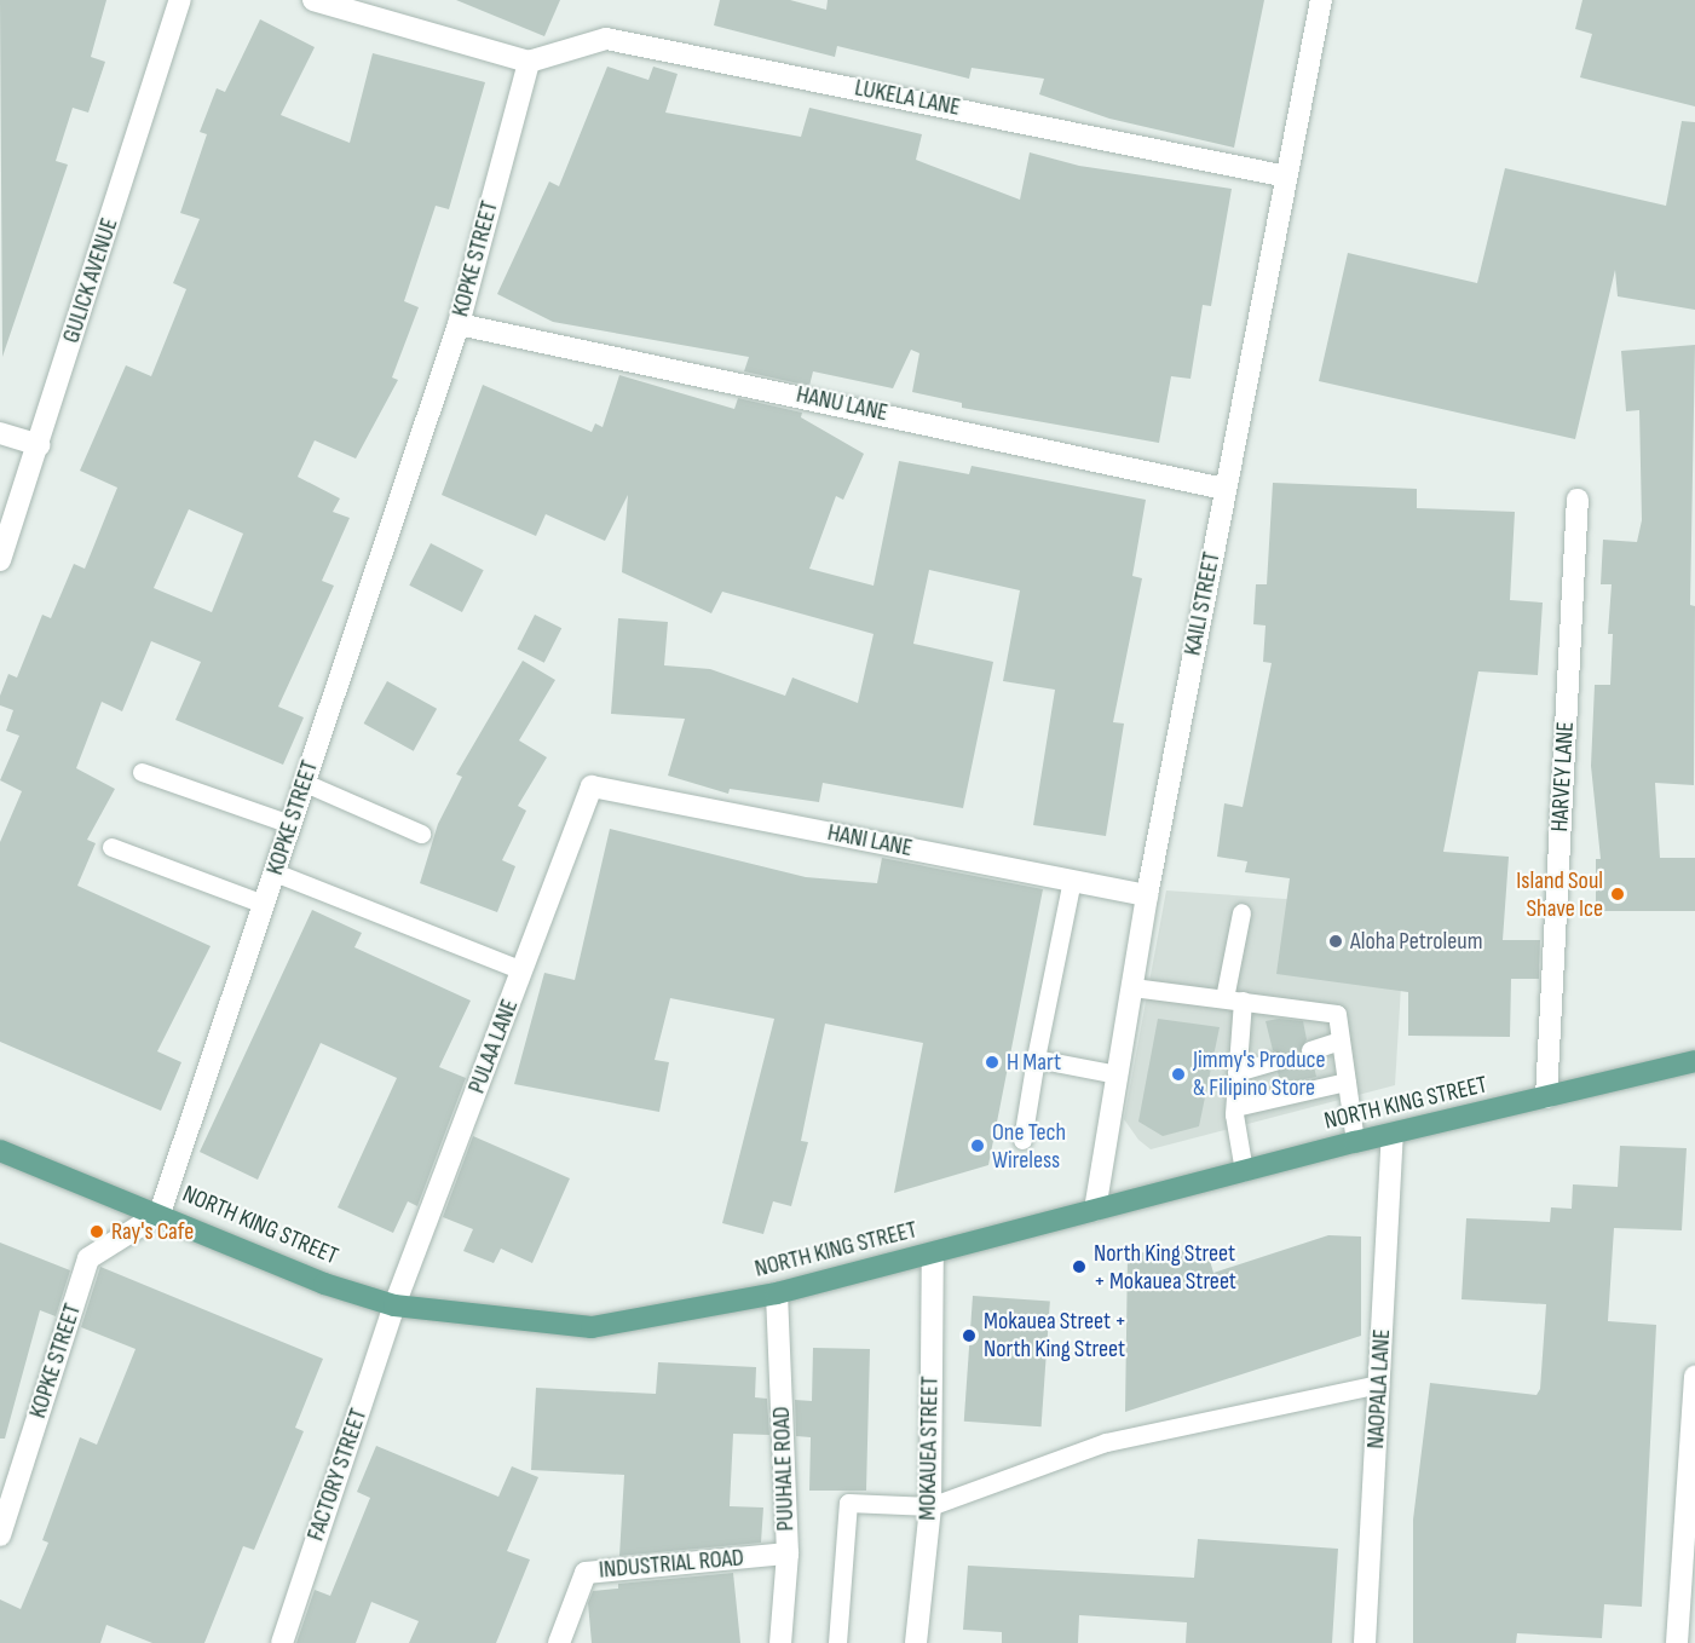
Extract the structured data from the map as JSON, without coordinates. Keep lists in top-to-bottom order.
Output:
{
  "streets": {
    "main road": ["NORTH KING STREET"],
    "street": [
      "LUKELA LANE",
      "KOPKE STREET",
      "GULICK AVENUE",
      "HANU LANE",
      "KAILI STREET",
      "HARVEY LANE",
      "HANI LANE",
      "PULAA LANE",
      "NAOPALA LANE",
      "MOKAUEA STREET",
      "PUUHALE ROAD",
      "FACTORY STREET",
      "INDUSTRIAL ROAD"
    ]
  },
  "crossings": [
    ["LUKELA LANE", "KOPKE STREET"],
    ["LUKELA LANE", "KAILI STREET"],
    ["KOPKE STREET", "HANU LANE"],
    ["KOPKE STREET", "NORTH KING STREET"],
    ["HANU LANE", "KAILI STREET"],
    ["KAILI STREET", "HANI LANE"],
    ["KAILI STREET", "NORTH KING STREET"],
    ["HARVEY LANE", "NORTH KING STREET"],
    ["HANI LANE", "PULAA LANE"],
    ["PULAA LANE", "NORTH KING STREET"],
    ["PULAA LANE", "FACTORY STREET"],
    ["NORTH KING STREET", "NAOPALA LANE"],
    ["NORTH KING STREET", "MOKAUEA STREET"],
    ["NORTH KING STREET", "PUUHALE ROAD"],
    ["NORTH KING STREET", "FACTORY STREET"],
    ["PUUHALE ROAD", "INDUSTRIAL ROAD"]
  ],
  "places": [
    "Island Soul Shave Ice",
    "Aloha Petroleum",
    "H Mart",
    "Jimmy's Produce & Filipino Store",
    "One Tech Wireless",
    "Ray's Cafe",
    "North King Street + Mokauea Street",
    "Mokauea Street + North King Street"
  ]
}
